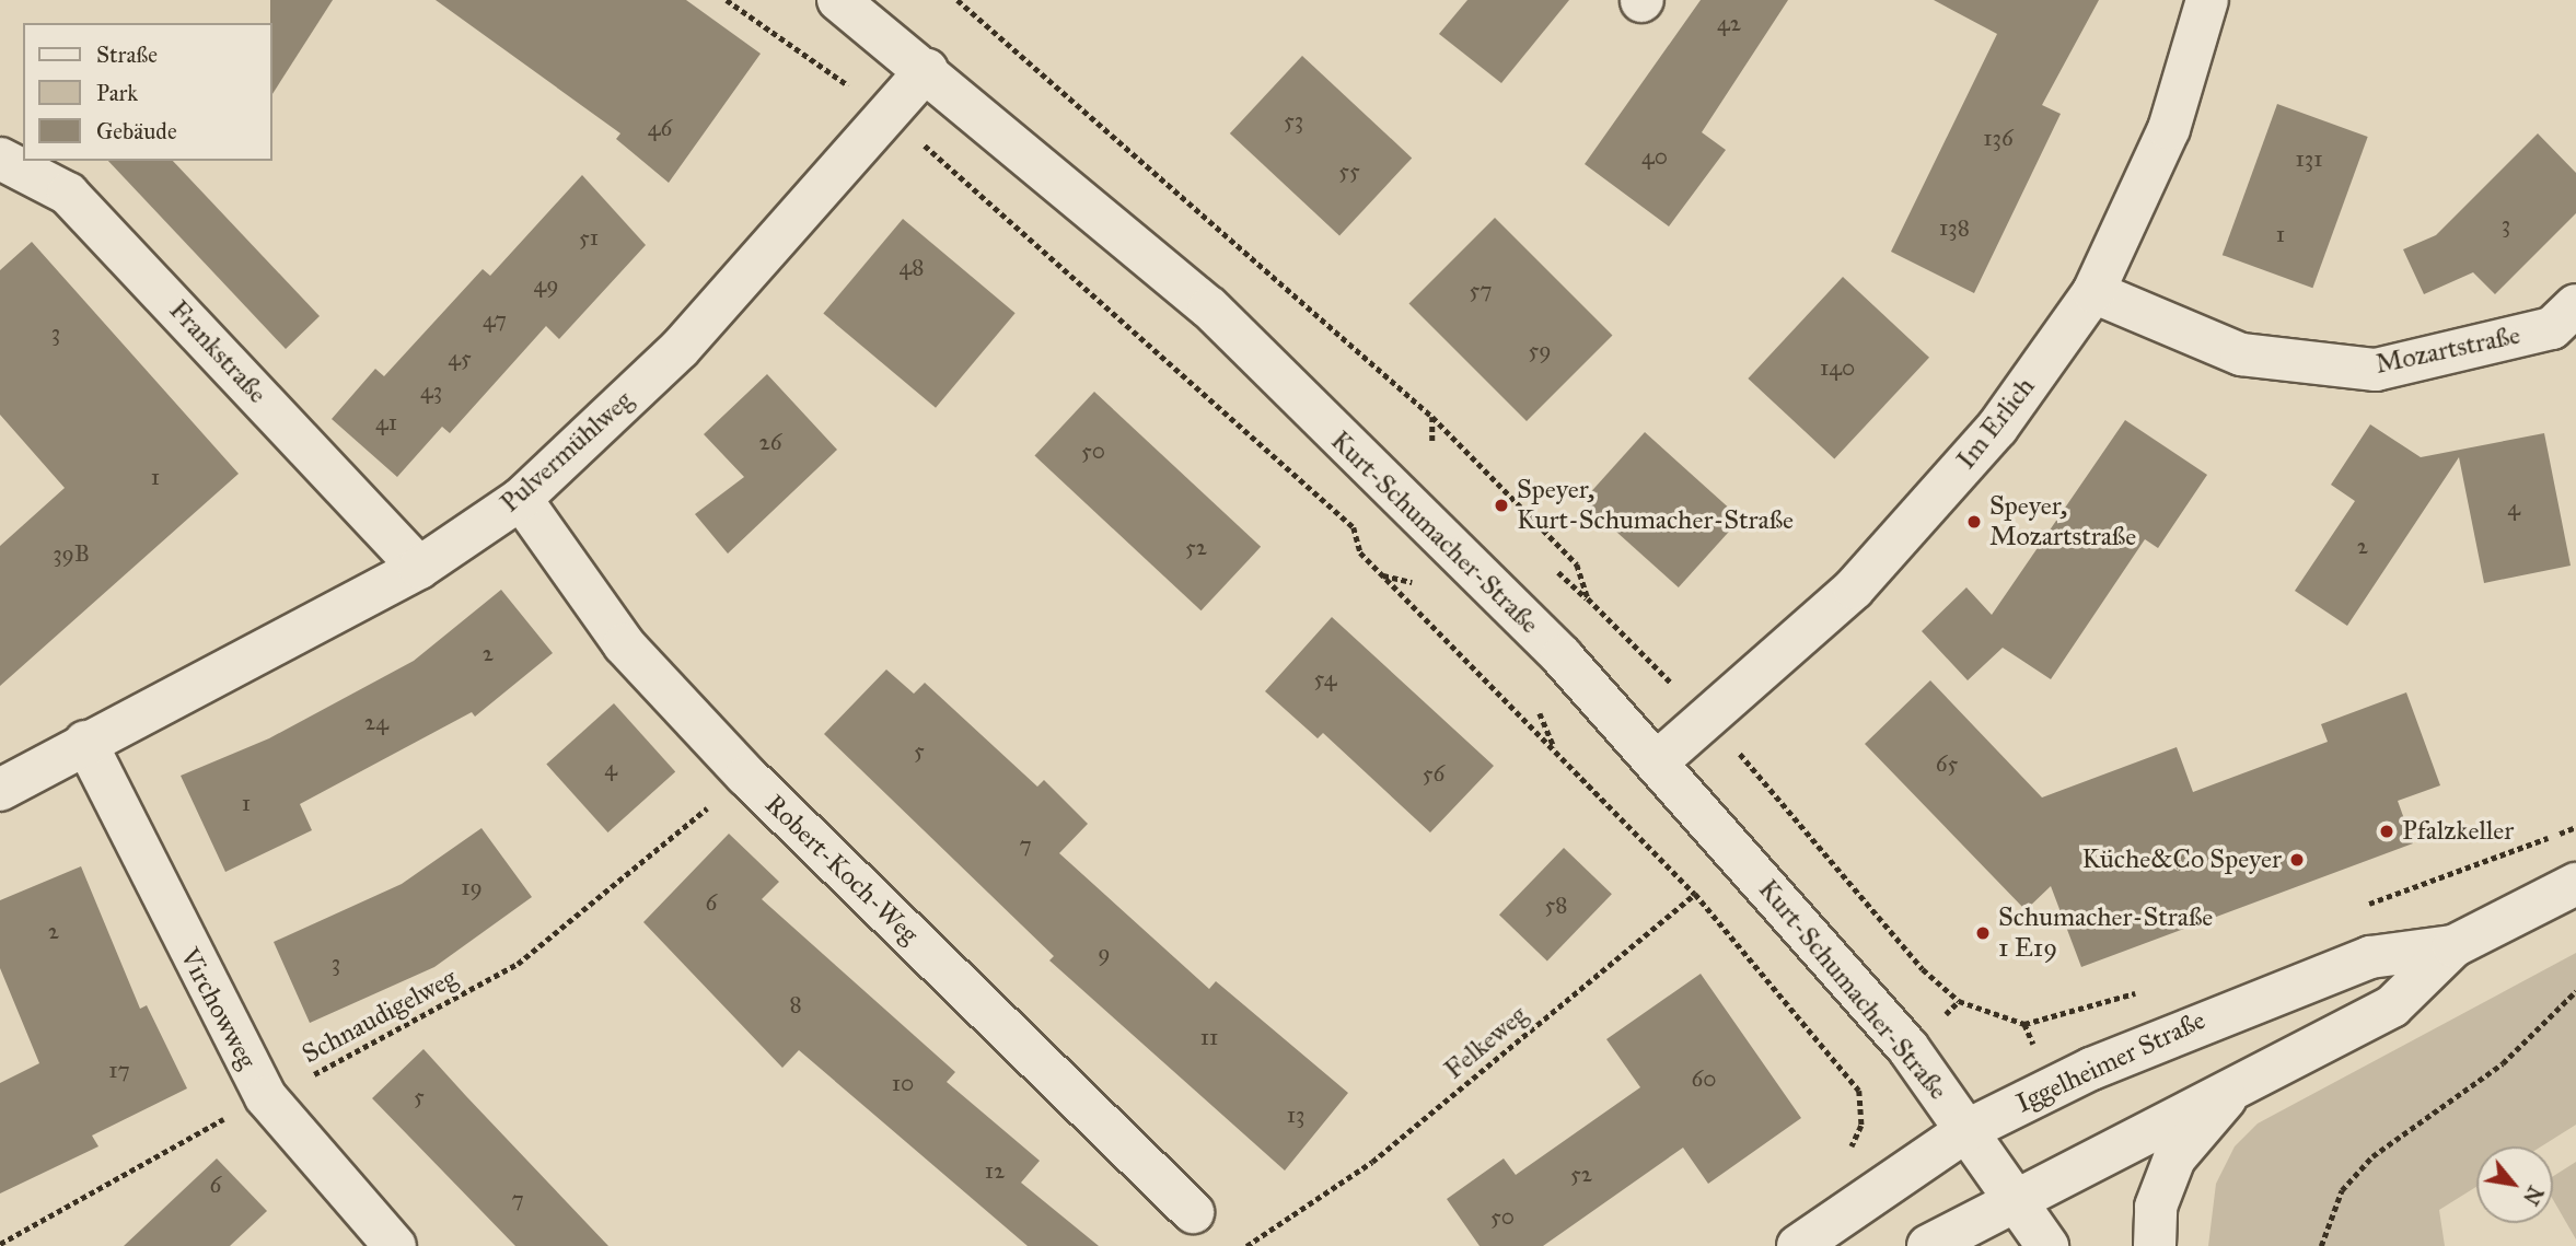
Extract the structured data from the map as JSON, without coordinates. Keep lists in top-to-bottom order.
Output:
{
  "streets": {
    "street": [
      "Mozartstraße",
      "Frankstraße",
      "Im Erlich",
      "Pulvermühlweg",
      "Kurt-Schumacher-Straße",
      "Robert-Koch-Weg",
      "Virchowweg",
      "Iggelheimer Straße"
    ],
    "path": ["Schnaudigelweg", "Felkeweg"]
  },
  "crossings": [
    ["Mozartstraße", "Im Erlich"],
    ["Frankstraße", "Pulvermühlweg"],
    ["Im Erlich", "Kurt-Schumacher-Straße"],
    ["Pulvermühlweg", "Kurt-Schumacher-Straße"],
    ["Pulvermühlweg", "Robert-Koch-Weg"],
    ["Pulvermühlweg", "Virchowweg"],
    ["Kurt-Schumacher-Straße", "Felkeweg"],
    ["Kurt-Schumacher-Straße", "Iggelheimer Straße"],
    ["Robert-Koch-Weg", "Schnaudigelweg"],
    ["Virchowweg", "Schnaudigelweg"]
  ],
  "places": [
    "Speyer, Kurt-Schumacher-Straße",
    "Speyer, Mozartstraße",
    "Pfalzkeller",
    "Küche&Co Speyer",
    "Schumacher-Straße 1 E19"
  ],
  "house_numbers": [
    "42",
    "53",
    "46",
    "136",
    "40",
    "131",
    "55",
    "3",
    "138",
    "1",
    "51",
    "48",
    "49",
    "57",
    "47",
    "3",
    "59",
    "45",
    "140",
    "43",
    "41",
    "26",
    "50",
    "1",
    "4",
    "2",
    "52",
    "39B",
    "2",
    "54",
    "24",
    "5",
    "65",
    "4",
    "56",
    "1",
    "7",
    "19",
    "6",
    "58",
    "2",
    "9",
    "3",
    "8",
    "11",
    "17",
    "60",
    "10",
    "5",
    "13",
    "12",
    "52",
    "6",
    "7",
    "50"
  ],
  "legend": ["Straße", "Park", "Gebäude"],
  "north": "bottom right"
}
